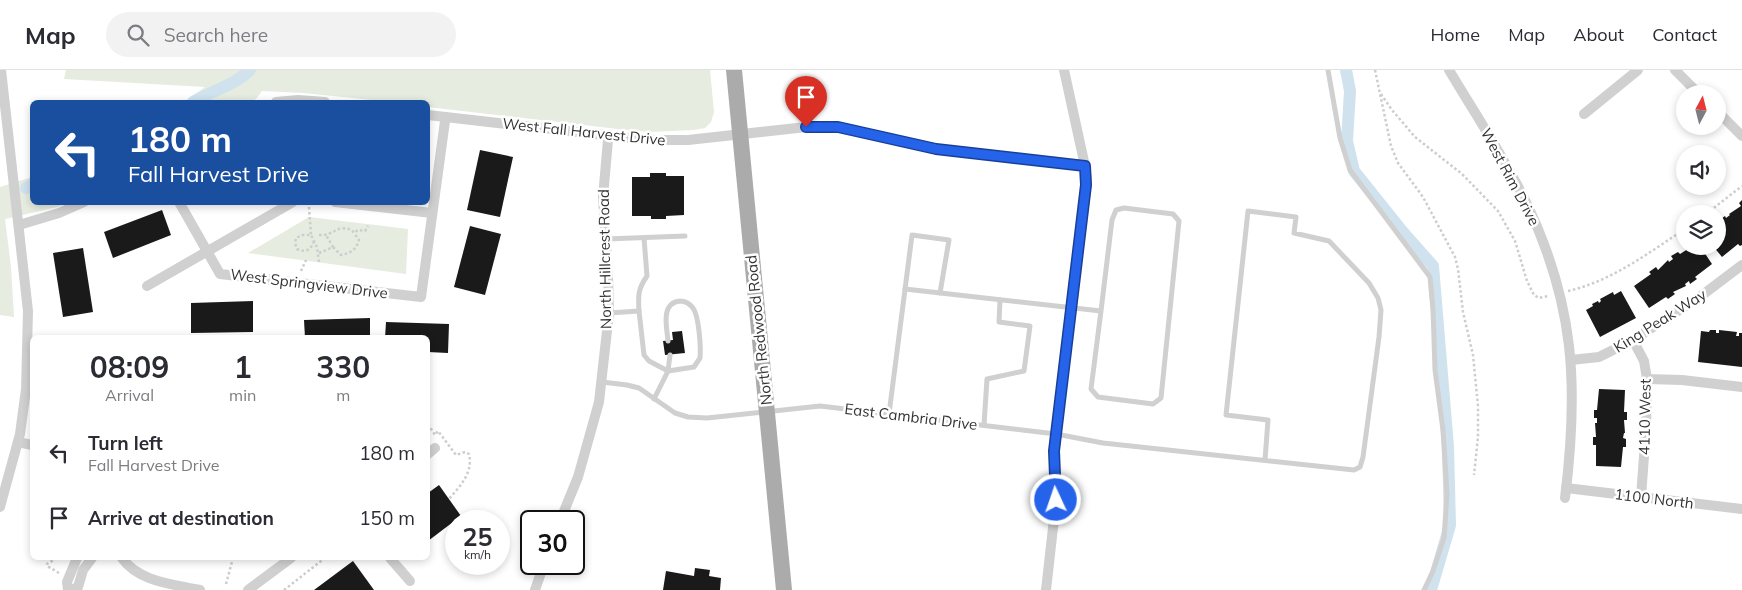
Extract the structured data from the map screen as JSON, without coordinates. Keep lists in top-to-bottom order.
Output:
{
  "streets": {
    "main road": ["North Redwood Road"],
    "street": [
      "West Fall Harvest Drive",
      "West Rim Drive",
      "North Hillcrest Road",
      "West Springview Drive",
      "King Peak Way",
      "4110 West",
      "1100 North"
    ],
    "lane": ["East Cambria Drive"]
  },
  "crossings": [
    ["West Fall Harvest Drive", "North Redwood Road"],
    ["West Rim Drive", "King Peak Way"],
    ["West Rim Drive", "1100 North"],
    ["North Hillcrest Road", "East Cambria Drive"],
    ["King Peak Way", "4110 West"],
    ["North Redwood Road", "East Cambria Drive"],
    ["4110 West", "1100 North"]
  ],
  "north": "top",
  "page": {
    "header": "Map",
    "search": "Search here",
    "nav": [
      "Home",
      "Map",
      "About",
      "Contact"
    ],
    "turn": ["180 m", "Fall Harvest Drive"],
    "eta": [
      "08:09",
      "Arrival",
      "1",
      "min",
      "330",
      "m"
    ],
    "list": [
      {
        "name": "Turn left",
        "note": "Fall Harvest Drive",
        "value": "180 m"
      },
      {
        "name": "Arrive at destination",
        "value": "150 m"
      }
    ],
    "speed": "25 km/h",
    "limit": "30"
  }
}
